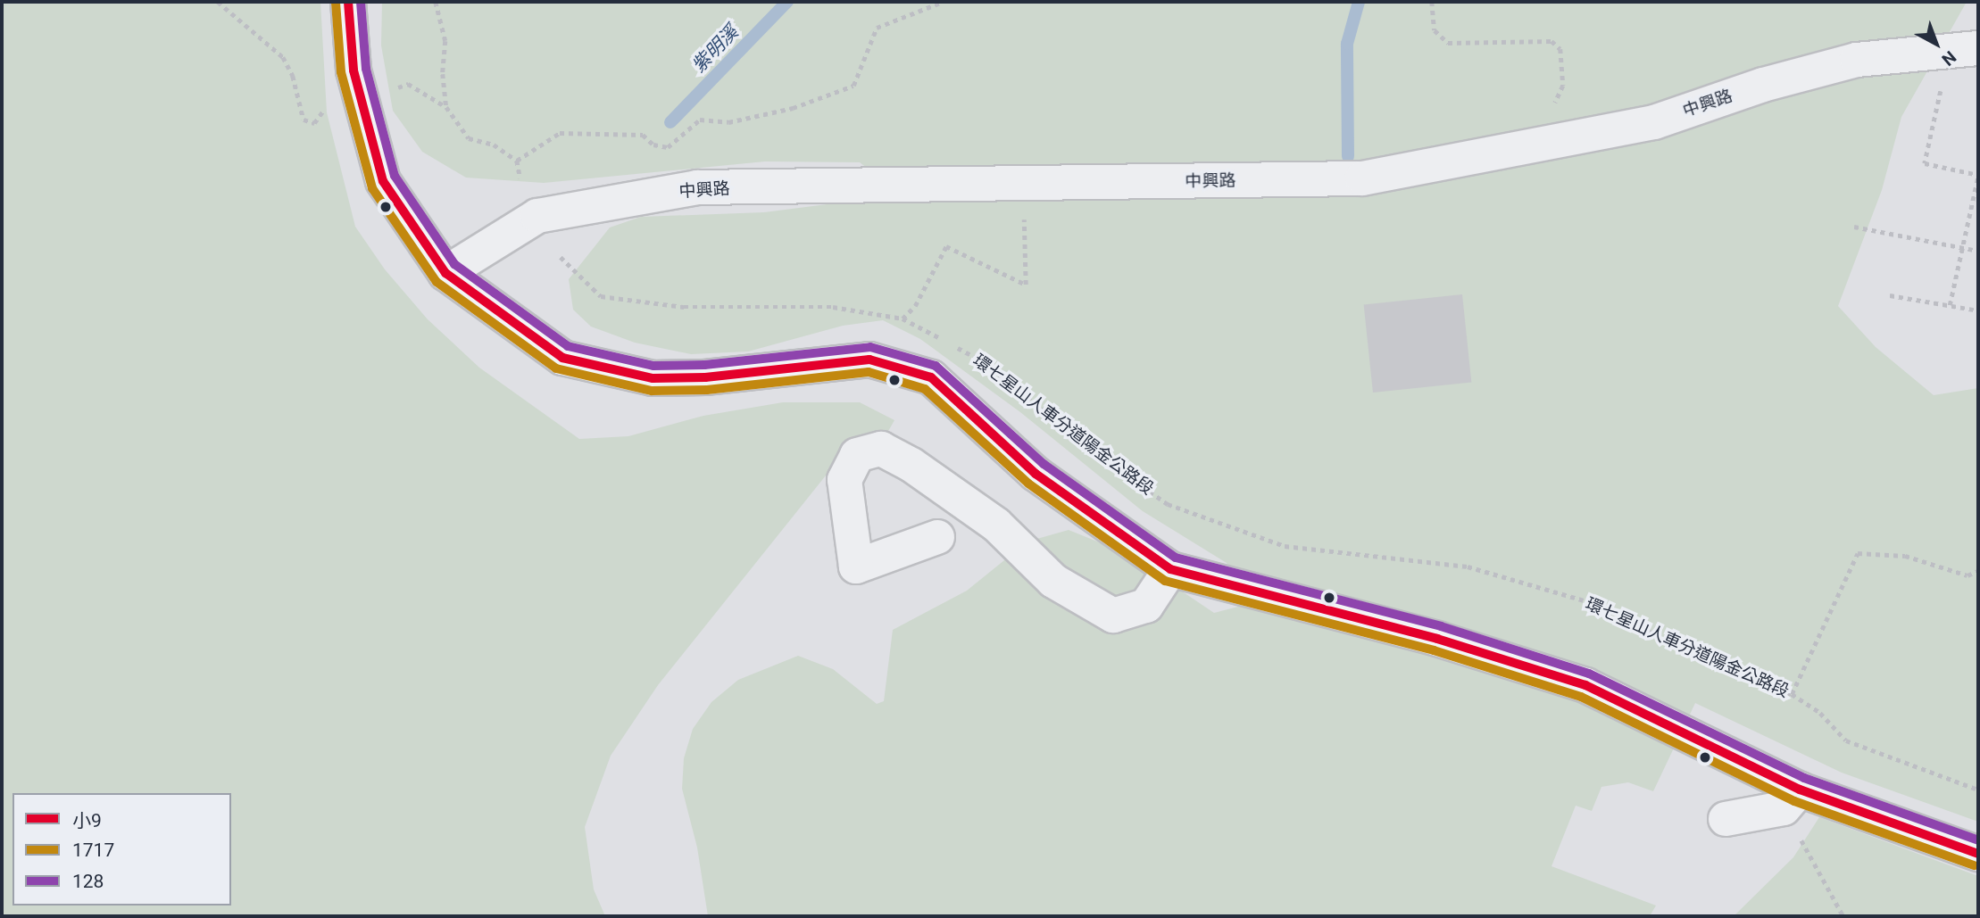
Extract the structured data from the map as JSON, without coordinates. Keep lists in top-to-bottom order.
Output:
{
  "streets": {
    "street": ["中興路"],
    "path": ["環七星山人車分道陽金公路段"]
  },
  "water": ["紫明溪"],
  "lines": ["transit line 小9", "transit line 128", "transit line 1717"],
  "legend": ["小9", "1717", "128"],
  "north": "bottom right"
}
